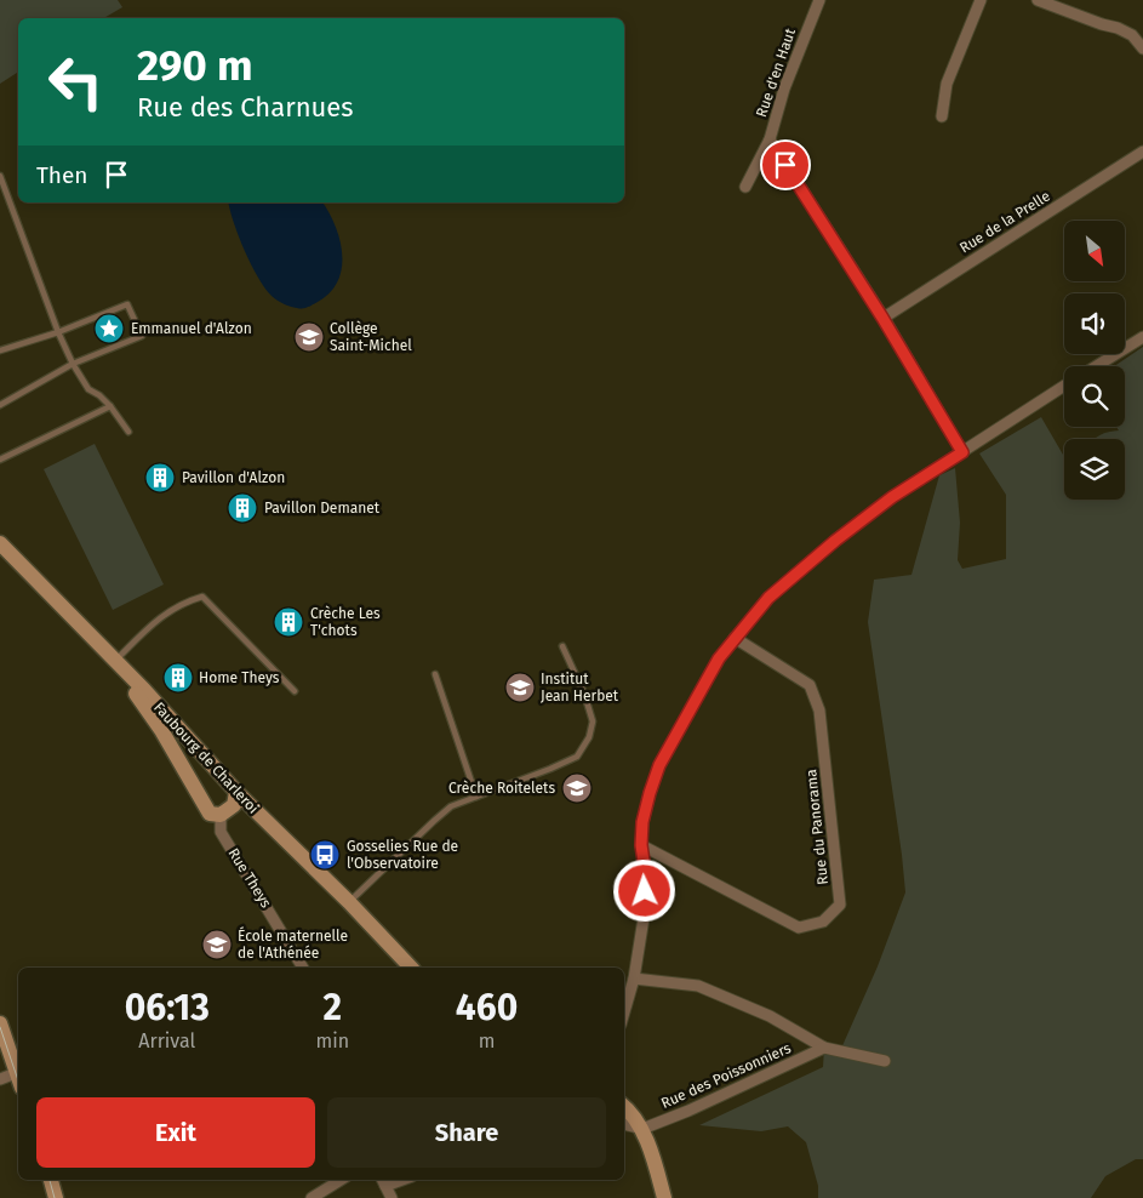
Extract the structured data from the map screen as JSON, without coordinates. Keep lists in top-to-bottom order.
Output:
{
  "streets": {
    "main road": ["Faubourg de Charleroi"],
    "street": [
      "Rue d'en Haut",
      "Rue de la Prelle",
      "Rue du Panorama",
      "Rue Theys",
      "Rue des Poissonniers"
    ]
  },
  "crossings": [
    ["Faubourg de Charleroi", "Rue Theys"]
  ],
  "places": {
    "place": ["Emmanuel d'Alzon"],
    "school or university": [
      "Collège Saint-Michel",
      "Institut Jean Herbet",
      "Crèche Roitelets",
      "École maternelle de l'Athénée"
    ],
    "building": [
      "Pavillon d'Alzon",
      "Pavillon Demanet",
      "Crèche Les T'chots",
      "Home Theys"
    ],
    "bus stop": ["Gosselies Rue de l'Observatoire"]
  },
  "north": "bottom right",
  "page": {
    "turn": ["290 m", "Rue des Charnues"],
    "then": "Then",
    "eta": [
      "06:13",
      "Arrival",
      "2",
      "min",
      "460",
      "m"
    ],
    "buttons": ["Exit", "Share"]
  }
}
